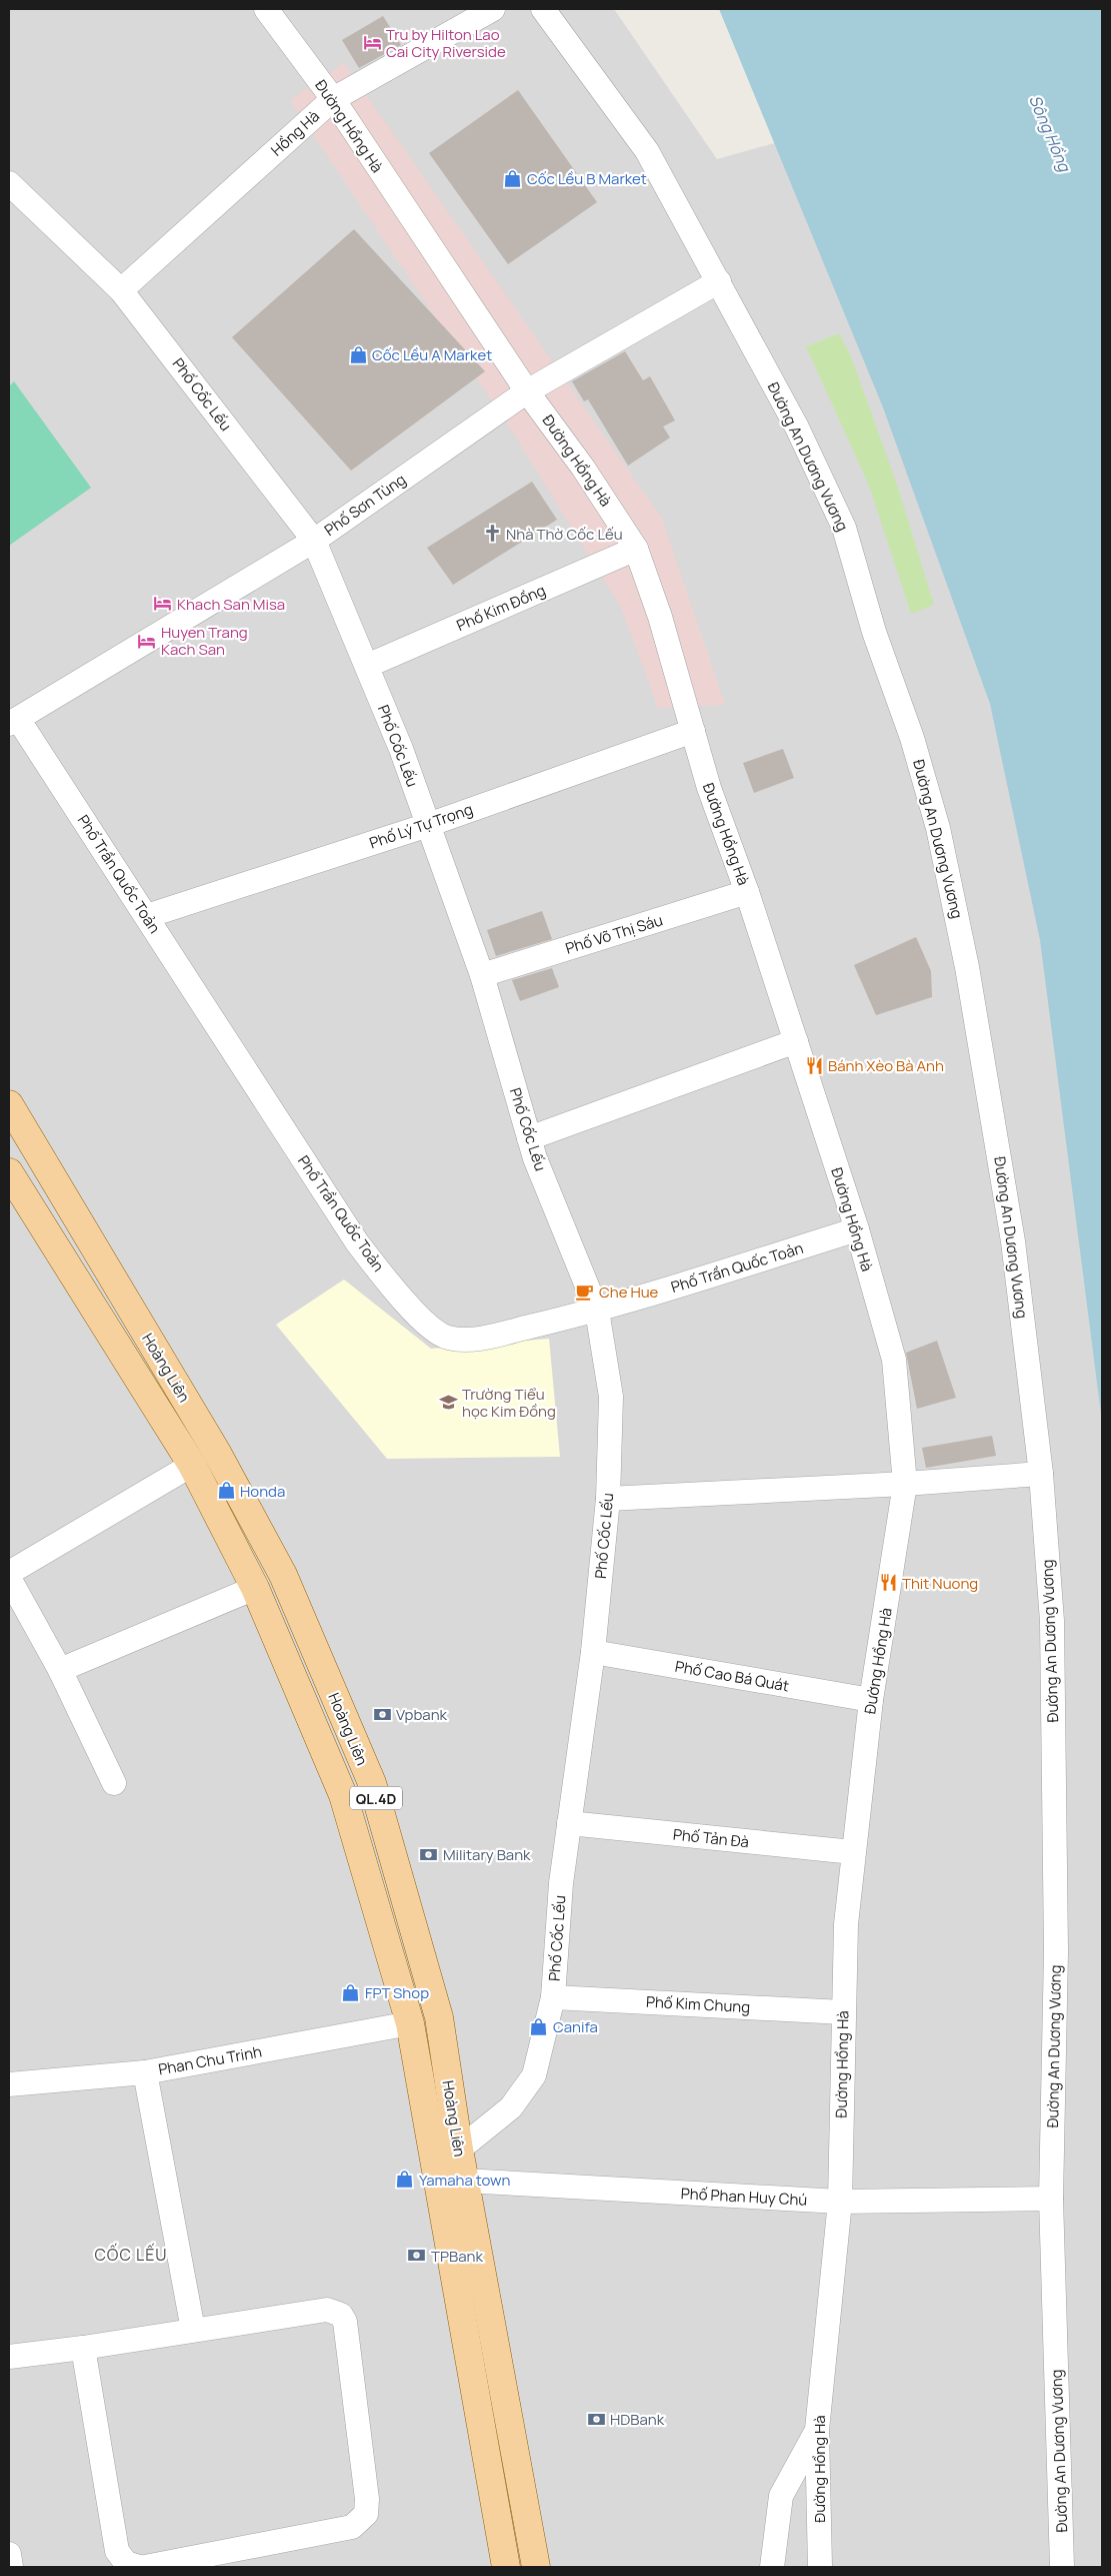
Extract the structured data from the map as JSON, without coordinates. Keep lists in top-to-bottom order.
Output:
{
  "streets": {
    "main road": ["Hoàng Liên", "QL.4D"],
    "street": [
      "Đường Hồng Hà",
      "Hồng Hà",
      "Phố Cốc Lếu",
      "Đường An Dương Vương",
      "Phố Sơn Tùng",
      "Phố Kim Đồng",
      "Phố Lý Tự Trọng",
      "Phố Trần Quốc Toản",
      "Phố Võ Thị Sáu",
      "Phố Cao Bá Quát",
      "Phố Tản Đà",
      "Phố Kim Chung",
      "Phan Chu Trinh",
      "Phố Phan Huy Chú"
    ]
  },
  "crossings": [
    ["Đường Hồng Hà", "Hồng Hà"],
    ["Đường Hồng Hà", "Phố Sơn Tùng"],
    ["Đường Hồng Hà", "Phố Kim Đồng"],
    ["Đường Hồng Hà", "Phố Lý Tự Trọng"],
    ["Đường Hồng Hà", "Phố Trần Quốc Toản"],
    ["Đường Hồng Hà", "Phố Võ Thị Sáu"],
    ["Đường Hồng Hà", "Phố Cao Bá Quát"],
    ["Đường Hồng Hà", "Phố Tản Đà"],
    ["Đường Hồng Hà", "Phố Kim Chung"],
    ["Đường Hồng Hà", "Phố Phan Huy Chú"],
    ["Hồng Hà", "Phố Cốc Lếu"],
    ["Phố Cốc Lếu", "Phố Sơn Tùng"],
    ["Phố Cốc Lếu", "Phố Kim Đồng"],
    ["Phố Cốc Lếu", "Phố Lý Tự Trọng"],
    ["Phố Cốc Lếu", "Phố Trần Quốc Toản"],
    ["Phố Cốc Lếu", "Phố Võ Thị Sáu"],
    ["Phố Cốc Lếu", "Hoàng Liên"],
    ["Phố Cốc Lếu", "Phố Cao Bá Quát"],
    ["Phố Cốc Lếu", "Phố Tản Đà"],
    ["Phố Cốc Lếu", "Phố Kim Chung"],
    ["Đường An Dương Vương", "Phố Sơn Tùng"],
    ["Đường An Dương Vương", "Phố Phan Huy Chú"],
    ["Phố Sơn Tùng", "Phố Trần Quốc Toản"],
    ["Phố Lý Tự Trọng", "Phố Trần Quốc Toản"],
    ["Hoàng Liên", "Phan Chu Trinh"],
    ["Hoàng Liên", "Phố Phan Huy Chú"]
  ],
  "districts": ["CỐC LẾU"],
  "water": ["Sông Hồng"],
  "places": {
    "hotel": ["Tru by Hilton Lao Cai City Riverside", "Khach San Misa", "Huyen Trang Kach San"],
    "shop": [
      "Cốc Lều B Market",
      "Cốc Lều A Market",
      "Honda",
      "FPT Shop",
      "Canifa",
      "Yamaha town"
    ],
    "church": ["Nhà Thờ Cốc Lếu"],
    "restaurant": ["Bánh Xèo Bà Anh", "Thit Nuong"],
    "cafe": ["Che Hue"],
    "school or university": ["Trường Tiểu học Kim Đồng"],
    "bank": [
      "Vpbank",
      "Military Bank",
      "TPBank",
      "HDBank"
    ]
  }
}
